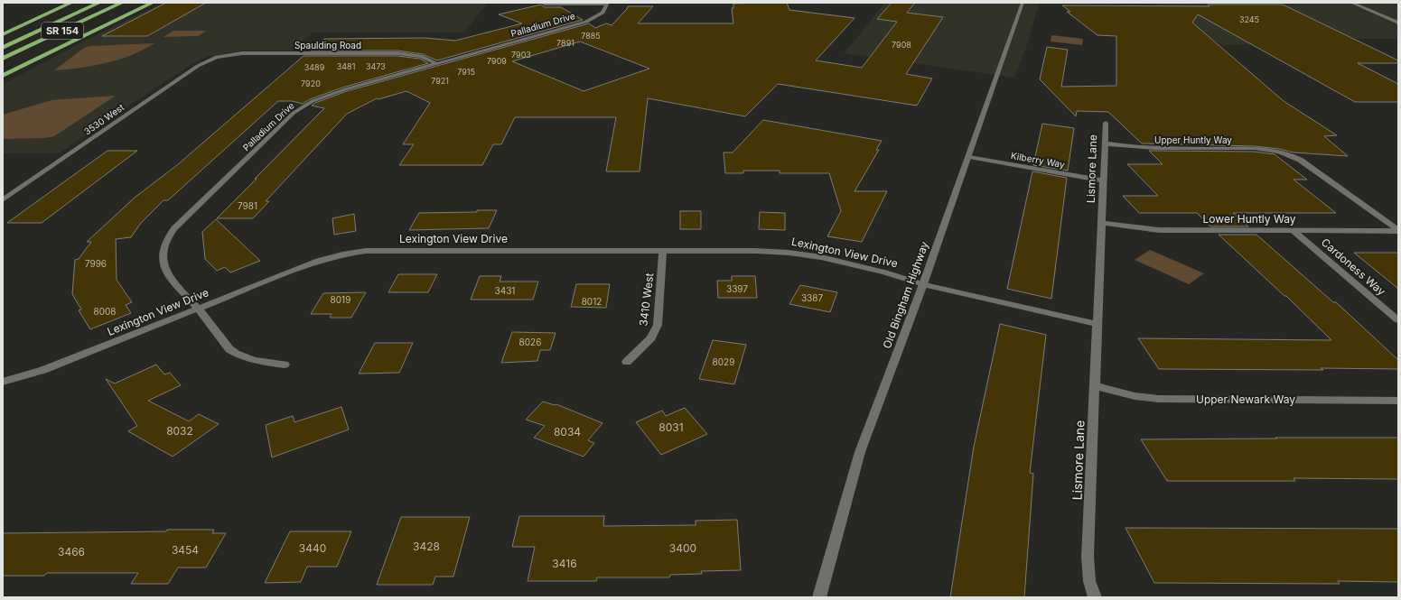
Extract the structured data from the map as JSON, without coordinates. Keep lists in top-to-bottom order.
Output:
{
  "streets": {
    "highway": ["SR 154"],
    "street": [
      "Palladium Drive",
      "Spaulding Road",
      "3530 West",
      "Upper Huntly Way",
      "Kilberry Way",
      "Lismore Lane",
      "Lower Huntly Way",
      "Lexington View Drive",
      "Cardoness Way",
      "Old Bingham Highway",
      "3410 West",
      "Upper Newark Way"
    ]
  },
  "crossings": [
    ["Palladium Drive", "Spaulding Road"],
    ["Palladium Drive", "Lexington View Drive"],
    ["Spaulding Road", "3530 West"],
    ["Upper Huntly Way", "Lismore Lane"],
    ["Upper Huntly Way", "Lower Huntly Way"],
    ["Kilberry Way", "Lismore Lane"],
    ["Kilberry Way", "Old Bingham Highway"],
    ["Lismore Lane", "Lower Huntly Way"],
    ["Lismore Lane", "Upper Newark Way"],
    ["Lower Huntly Way", "Cardoness Way"],
    ["Lexington View Drive", "Old Bingham Highway"],
    ["Lexington View Drive", "3410 West"]
  ],
  "house_numbers": [
    "3245",
    "7885",
    "7891",
    "7908",
    "7903",
    "7909",
    "3481",
    "3473",
    "3489",
    "7915",
    "7921",
    "7920",
    "7981",
    "7996",
    "3397",
    "3431",
    "3387",
    "8019",
    "8012",
    "8008",
    "8026",
    "8029",
    "8031",
    "8032",
    "8034",
    "3428",
    "3440",
    "3400",
    "3454",
    "3466",
    "3416"
  ]
}
